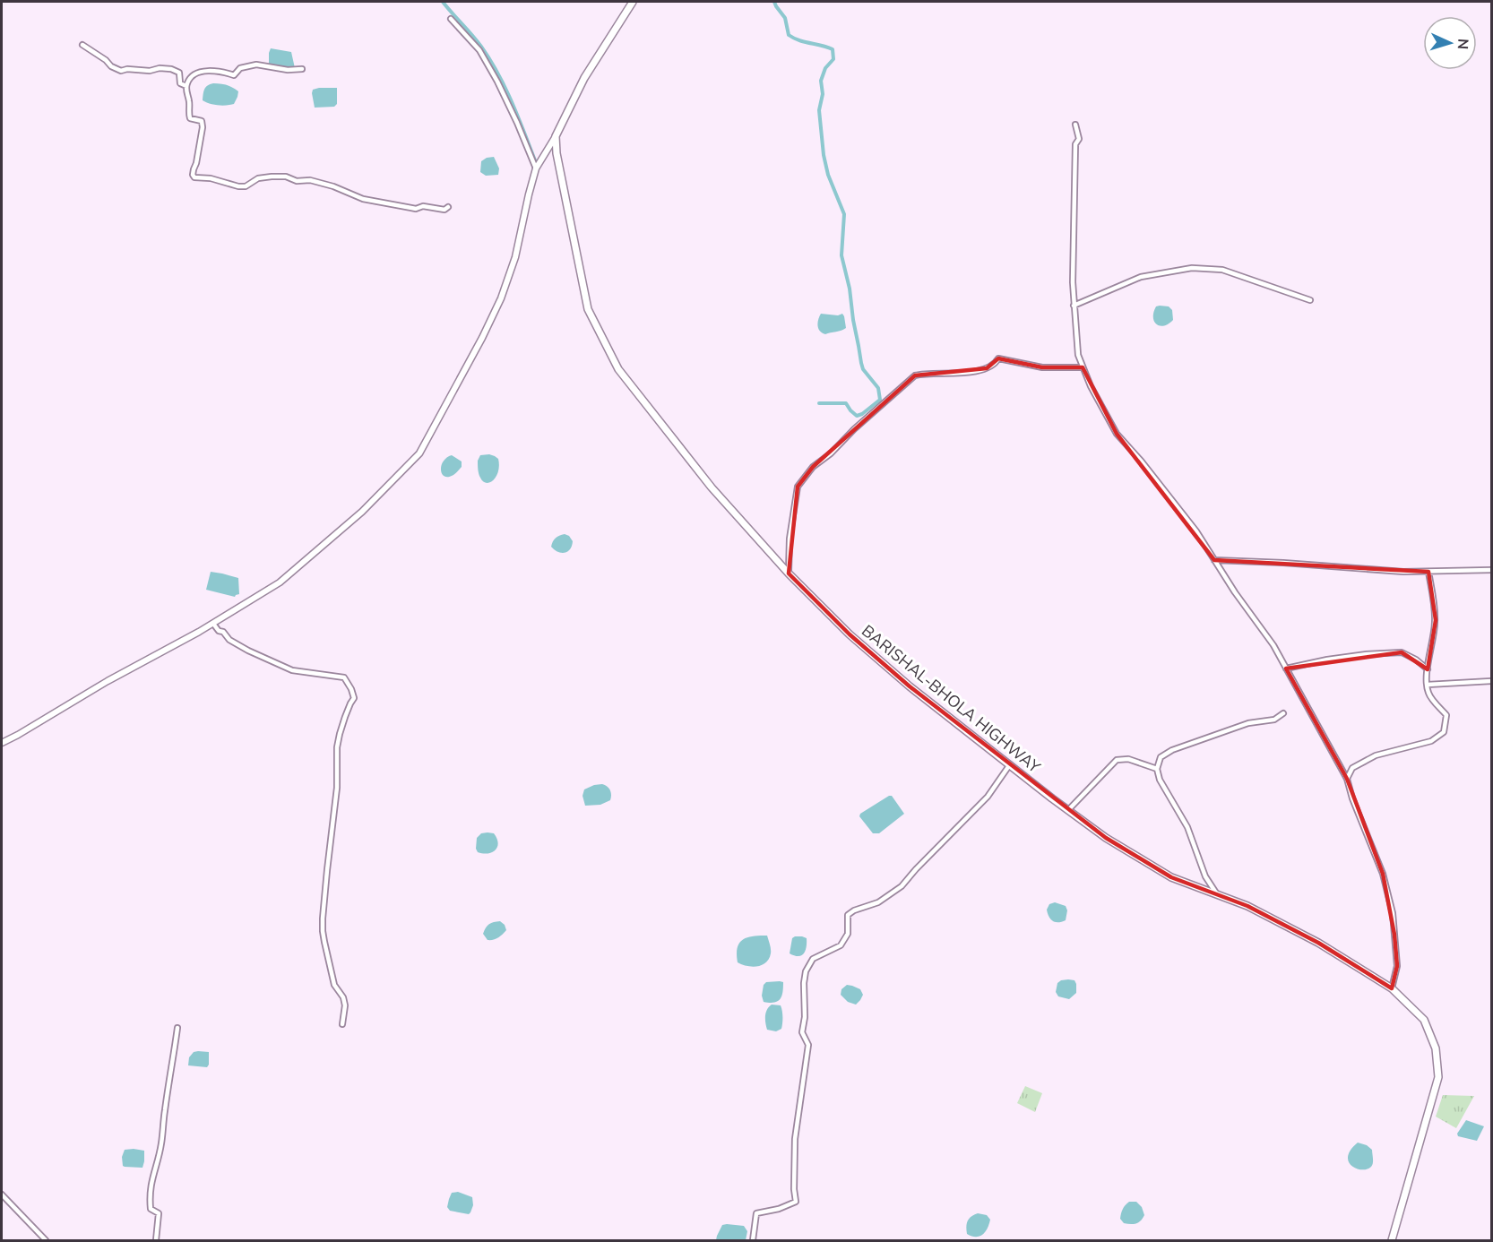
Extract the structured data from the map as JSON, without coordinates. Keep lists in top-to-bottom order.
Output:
{
  "streets": {
    "highway": ["BARISHAL-BHOLA HIGHWAY"]
  },
  "north": "right"
}
